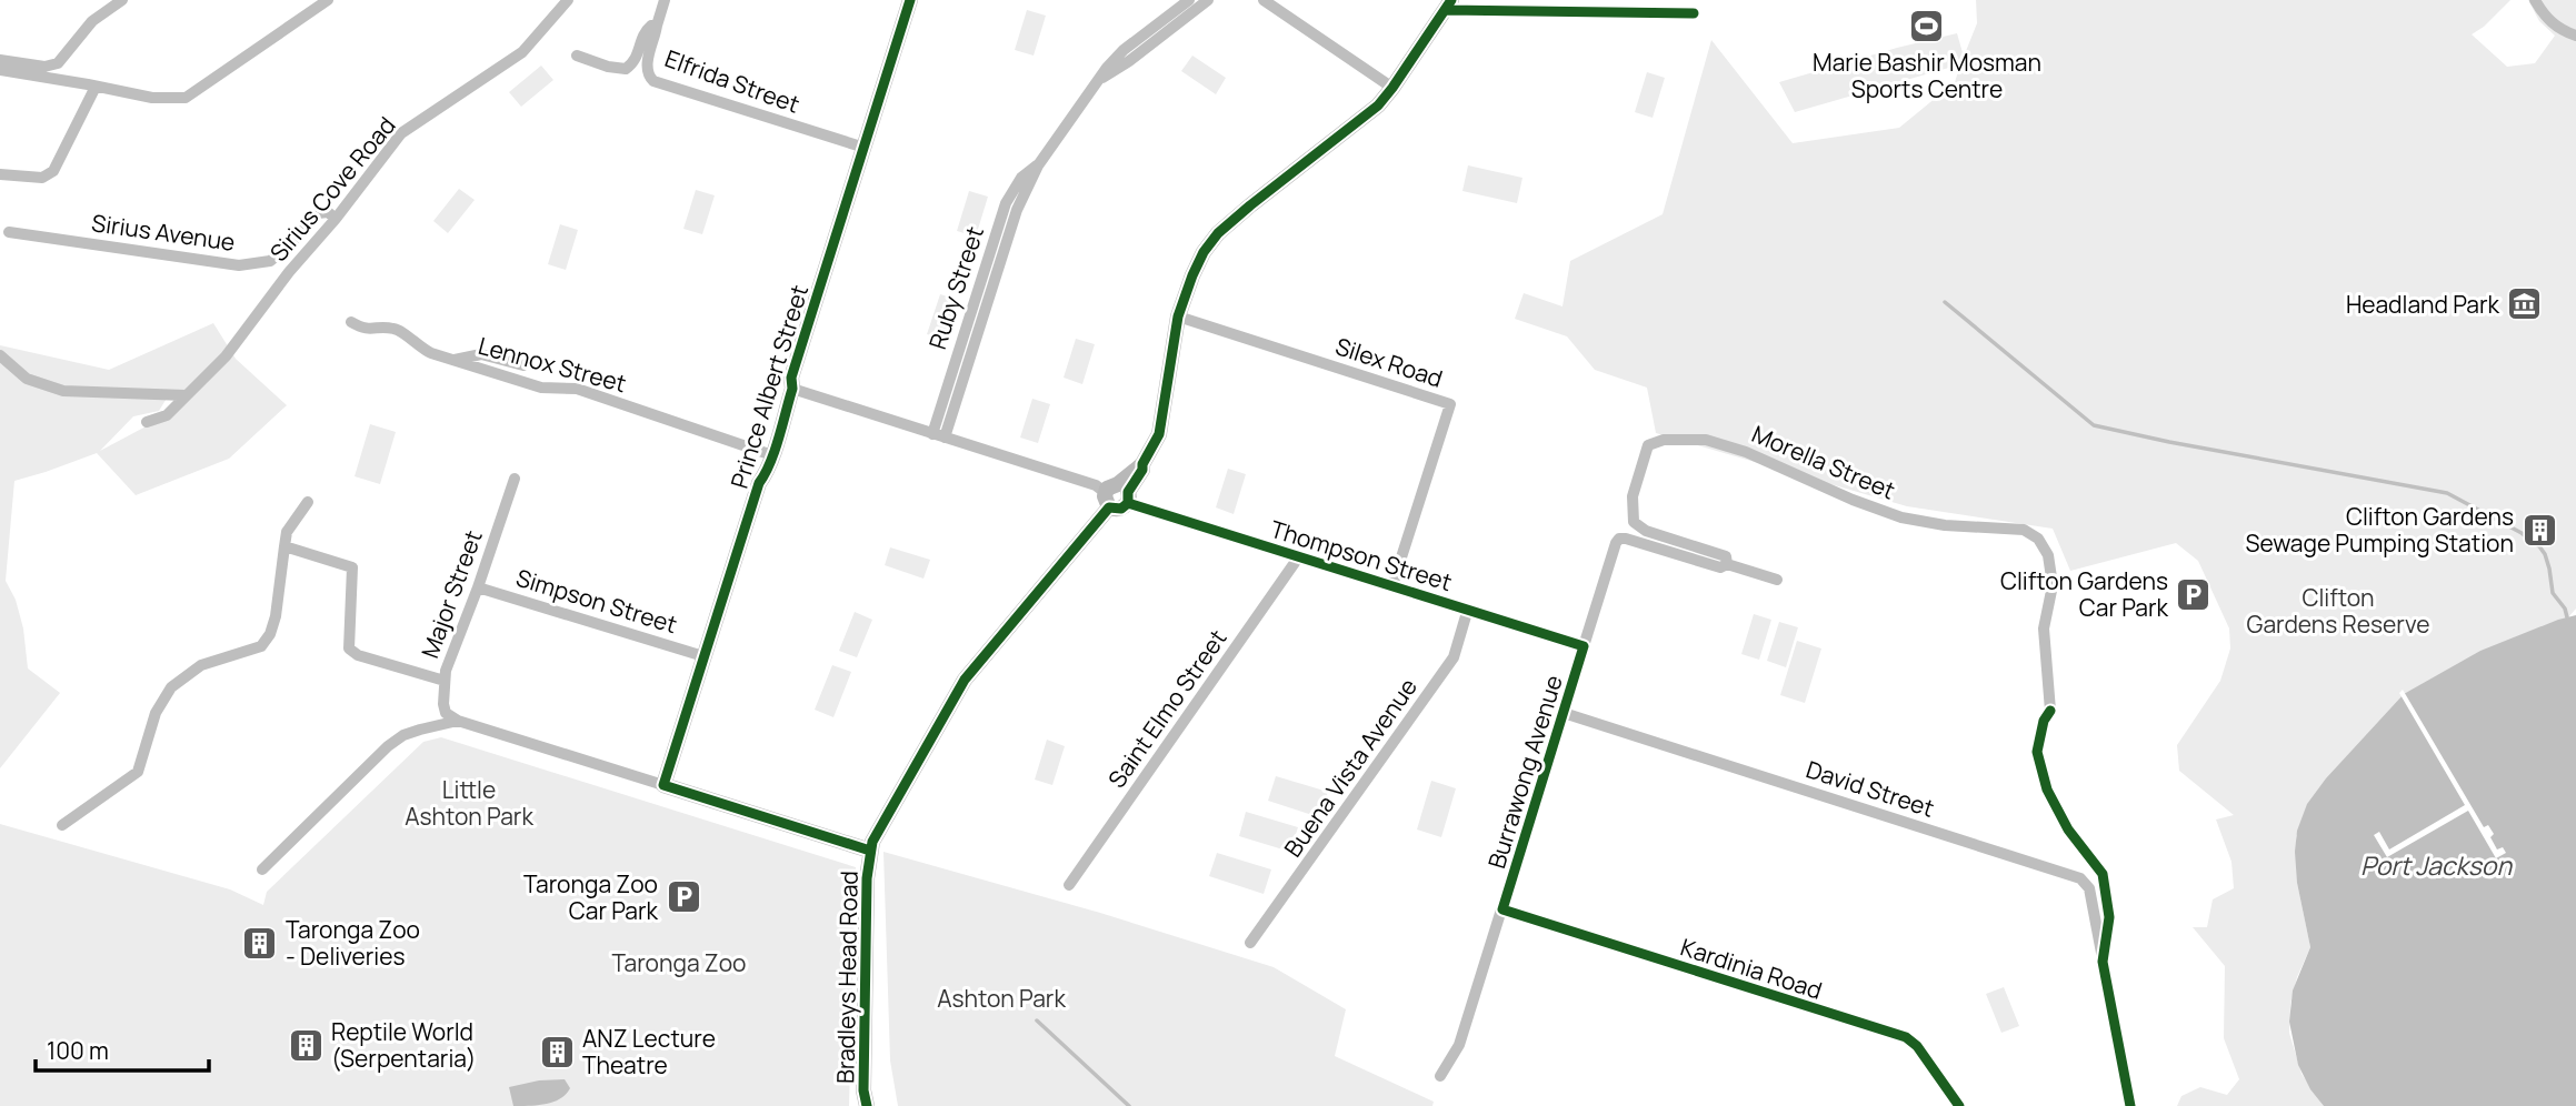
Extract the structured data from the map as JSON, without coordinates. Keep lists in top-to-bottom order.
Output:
{
  "streets": {
    "street": [
      "Elfrida Street",
      "Sirius Cove Road",
      "Sirius Avenue",
      "Ruby Street",
      "Silex Road",
      "Lennox Street",
      "Prince Albert Street",
      "Morella Street",
      "Thompson Street",
      "Major Street",
      "Simpson Street",
      "Saint Elmo Street",
      "Buena Vista Avenue",
      "Burrawong Avenue",
      "David Street",
      "Kardinia Road",
      "Bradleys Head Road"
    ]
  },
  "crossings": [
    ["Elfrida Street", "Prince Albert Street"],
    ["Sirius Cove Road", "Sirius Avenue"],
    ["Ruby Street", "Thompson Street"],
    ["Silex Road", "Thompson Street"],
    ["Silex Road", "Bradleys Head Road"],
    ["Lennox Street", "Prince Albert Street"],
    ["Prince Albert Street", "Thompson Street"],
    ["Prince Albert Street", "Simpson Street"],
    ["Morella Street", "Burrawong Avenue"],
    ["Morella Street", "David Street"],
    ["Thompson Street", "Saint Elmo Street"],
    ["Thompson Street", "Buena Vista Avenue"],
    ["Thompson Street", "Burrawong Avenue"],
    ["Thompson Street", "Bradleys Head Road"],
    ["Major Street", "Simpson Street"],
    ["Burrawong Avenue", "David Street"],
    ["Burrawong Avenue", "Kardinia Road"]
  ],
  "water": ["Port Jackson"],
  "parks": [
    "Clifton Gardens Reserve",
    "Little Ashton Park",
    "Taronga Zoo",
    "Ashton Park"
  ],
  "places": {
    "sports": ["Marie Bashir Mosman Sports Centre"],
    "museum": ["Headland Park"],
    "building": [
      "Clifton Gardens Sewage Pumping Station",
      "Taronga Zoo - Deliveries",
      "Reptile World (Serpentaria)",
      "ANZ Lecture Theatre"
    ],
    "parking": ["Clifton Gardens Car Park", "Taronga Zoo Car Park"]
  },
  "scale_bar": "100 m"
}
